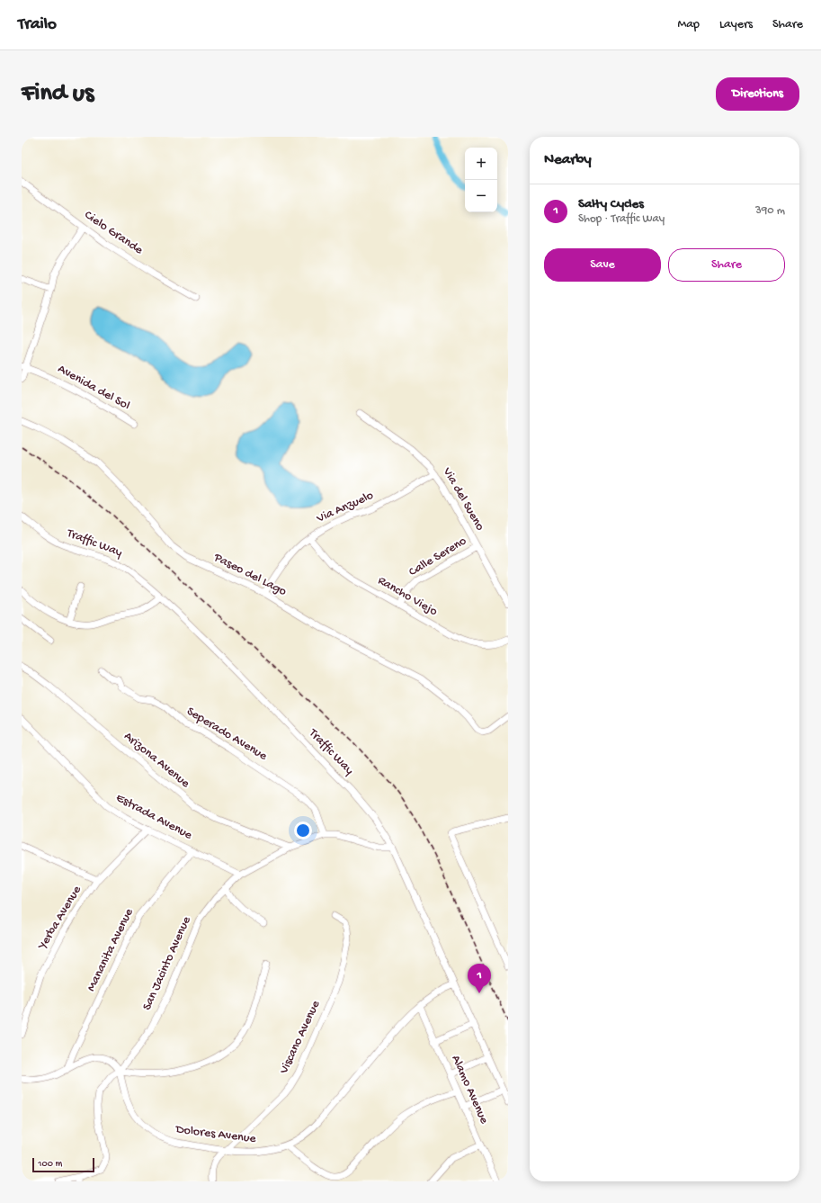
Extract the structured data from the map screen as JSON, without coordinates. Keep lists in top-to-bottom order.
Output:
{
  "streets": {
    "street": [
      "Cielo Grande",
      "Avenida del Sol",
      "Via del Sueno",
      "Via Anzuelo",
      "Traffic Way",
      "Calle Sereno",
      "Paseo del Lago",
      "Rancho Viejo",
      "Seperado Avenue",
      "Arizona Avenue",
      "Estrada Avenue",
      "Yerba Avenue",
      "Mananita Avenue",
      "San Jacinto Avenue",
      "Viscano Avenue",
      "Alamo Avenue",
      "Dolores Avenue"
    ]
  },
  "crossings": [
    ["Via del Sueno", "Via Anzuelo"],
    ["Via del Sueno", "Calle Sereno"],
    ["Via Anzuelo", "Paseo del Lago"],
    ["Via Anzuelo", "Rancho Viejo"],
    ["Traffic Way", "San Jacinto Avenue"],
    ["Traffic Way", "Dolores Avenue"],
    ["Calle Sereno", "Rancho Viejo"],
    ["Seperado Avenue", "San Jacinto Avenue"],
    ["Arizona Avenue", "San Jacinto Avenue"],
    ["Estrada Avenue", "Yerba Avenue"],
    ["Estrada Avenue", "Mananita Avenue"],
    ["Estrada Avenue", "San Jacinto Avenue"],
    ["San Jacinto Avenue", "Dolores Avenue"],
    ["Viscano Avenue", "Dolores Avenue"],
    ["Alamo Avenue", "Dolores Avenue"]
  ],
  "scale_bar": "100 m",
  "page": {
    "header": "Trailo",
    "nav": ["Map", "Layers", "Share"],
    "buttons": [
      "Directions",
      ["Save", "Share"]
    ],
    "title": "Find us",
    "heading": "Nearby",
    "map_buttons": ["+", "−"],
    "list": [
      {
        "mark": "1",
        "name": "Salty Cycles",
        "note": "Shop · Traffic Way",
        "value": "390 m"
      }
    ],
    "pins": "1",
    "scale": "100 m"
  }
}
